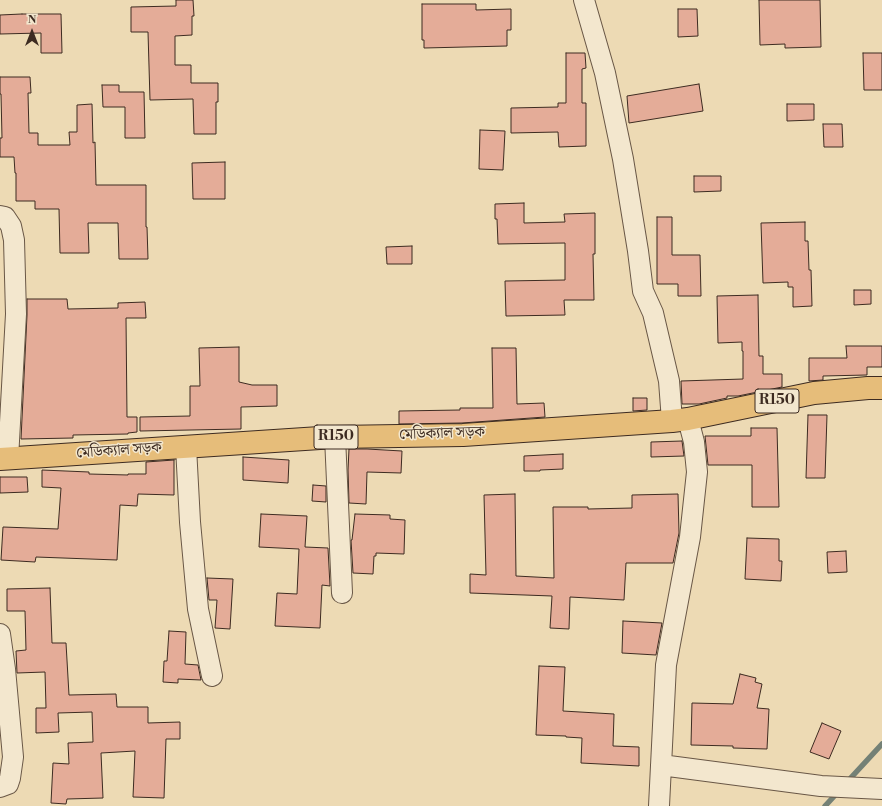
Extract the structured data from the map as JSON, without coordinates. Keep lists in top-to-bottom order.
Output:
{
  "streets": {
    "main road": ["R150", "মেডিক্যাল সড়ক"]
  },
  "north": "top"
}
